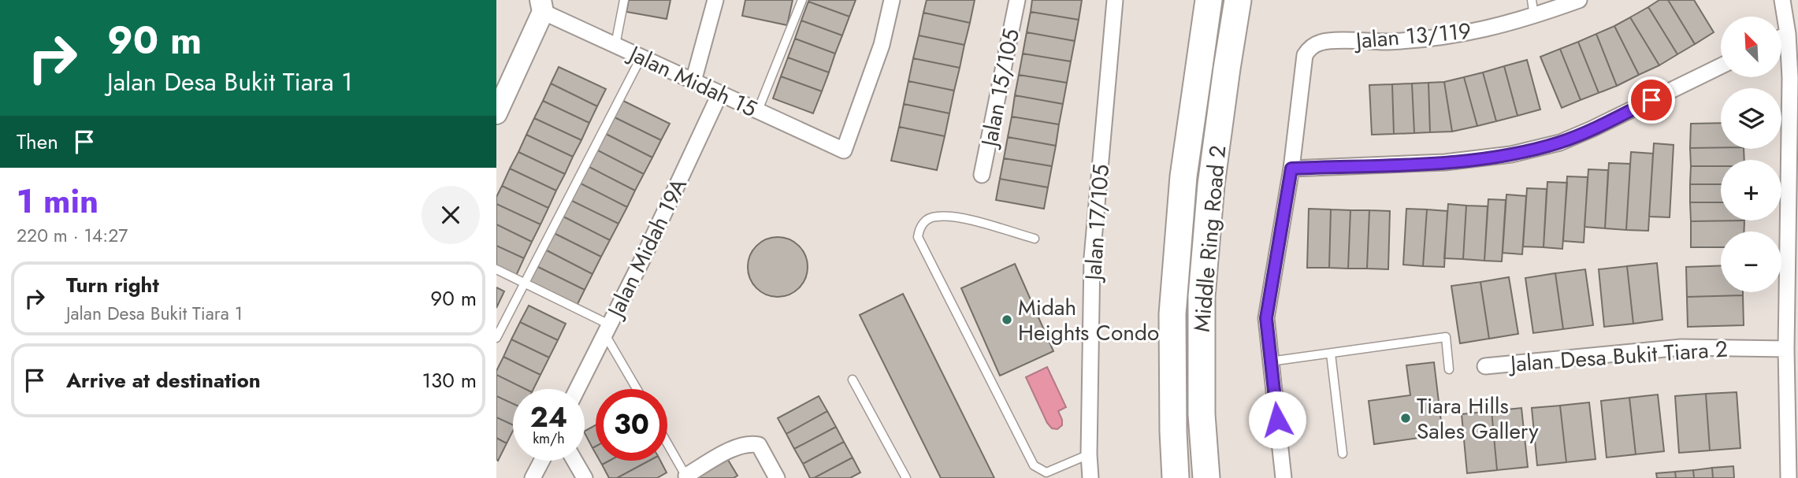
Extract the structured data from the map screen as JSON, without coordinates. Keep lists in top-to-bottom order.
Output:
{
  "streets": {
    "highway": ["Middle Ring Road 2"],
    "street": [
      "Jalan 13/119",
      "Jalan Midah 15",
      "Jalan 15/105",
      "Jalan 17/105",
      "Jalan Midah 19A",
      "Jalan Desa Bukit Tiara 2"
    ]
  },
  "crossings": [
    ["Jalan Midah 15", "Jalan Midah 19A"]
  ],
  "places": ["Midah Heights Condo", "Tiara Hills Sales Gallery"],
  "north": "top left",
  "page": {
    "turn": ["90 m", "Jalan Desa Bukit Tiara 1"],
    "map_buttons": ["+", "−"],
    "then": "Then",
    "heading": ["1 min", "220 m · 14:27"],
    "list": [
      {
        "name": "Turn right",
        "note": "Jalan Desa Bukit Tiara 1",
        "value": "90 m"
      },
      {
        "name": "Arrive at destination",
        "value": "130 m"
      }
    ],
    "speed": "24 km/h",
    "limit": "30"
  }
}
